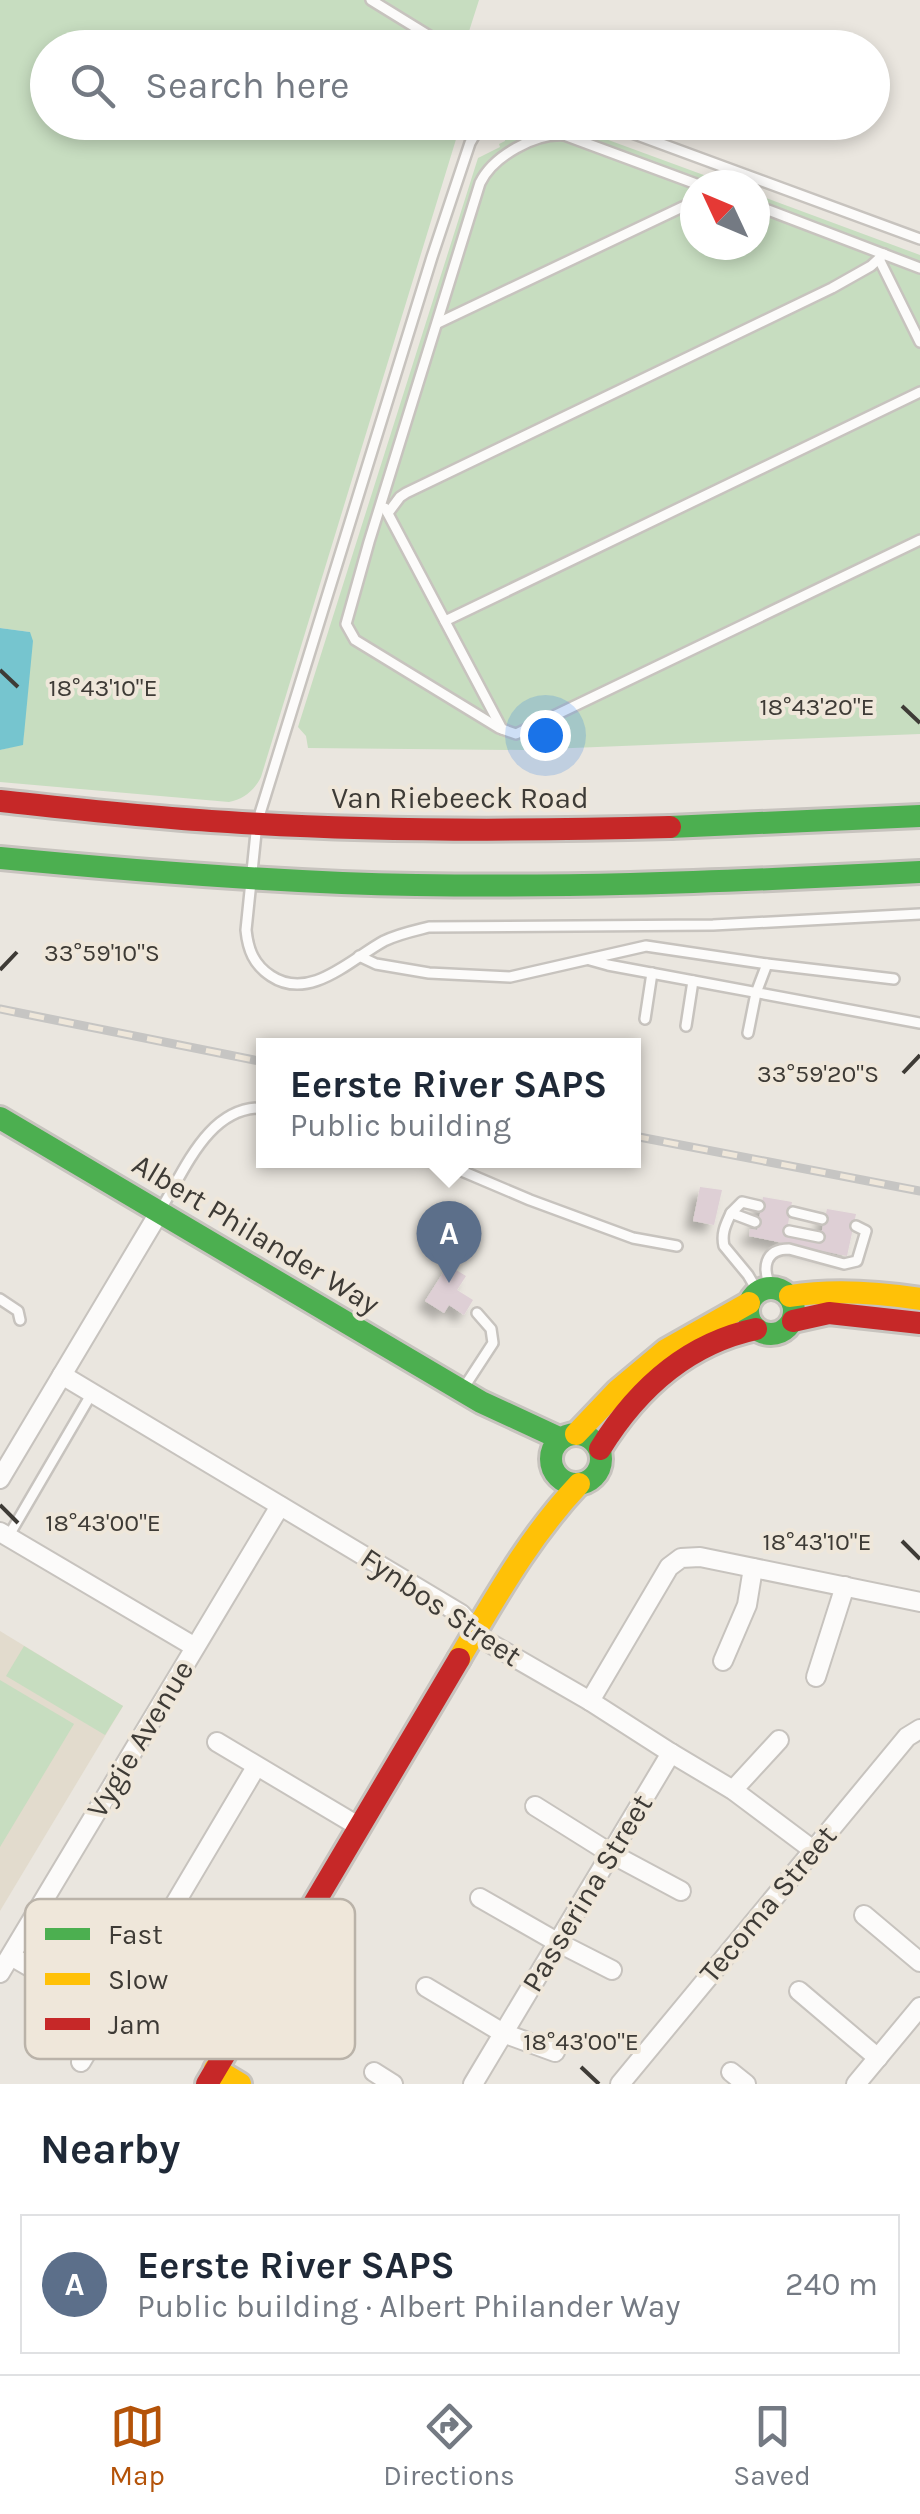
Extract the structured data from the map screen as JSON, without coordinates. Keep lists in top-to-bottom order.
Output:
{
  "streets": {
    "street": [
      "Van Riebeeck Road",
      "Albert Philander Way",
      "Fynbos Street",
      "Vygie Avenue",
      "Passerina Street",
      "Tecoma Street"
    ]
  },
  "crossings": [
    ["Fynbos Street", "Vygie Avenue"],
    ["Fynbos Street", "Passerina Street"],
    ["Fynbos Street", "Tecoma Street"]
  ],
  "legend": ["Fast", "Slow", "Jam"],
  "north": "top left",
  "page": {
    "search": "Search here",
    "popup": ["Eerste River SAPS", "Public building"],
    "pins": "A",
    "heading": "Nearby",
    "list": [
      {
        "mark": "A",
        "name": "Eerste River SAPS",
        "note": "Public building · Albert Philander Way",
        "value": "240 m"
      }
    ],
    "nav": ["Map", "Directions", "Saved"]
  },
  "coordinates": [
    "18°43'10\"E",
    "18°43'20\"E",
    "33°59'10\"S",
    "33°59'20\"S",
    "18°43'00\"E"
  ]
}
